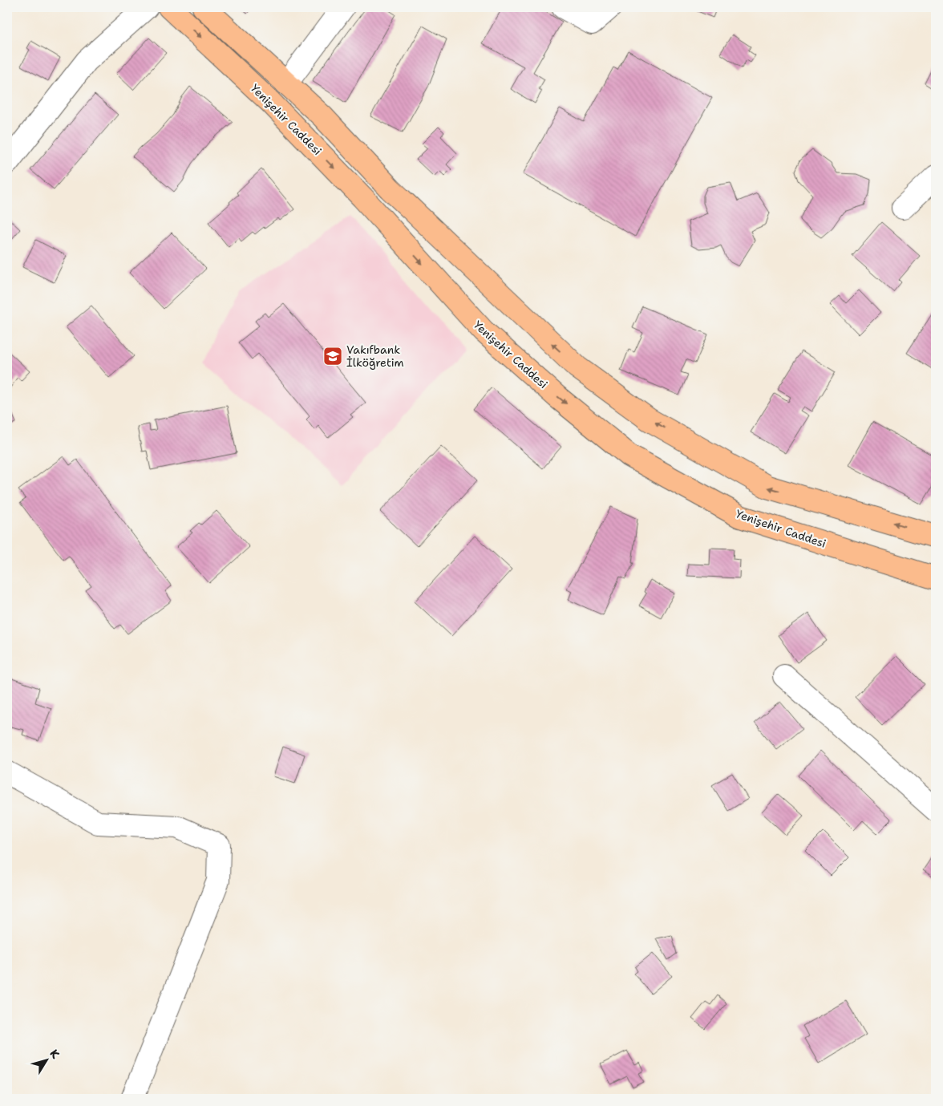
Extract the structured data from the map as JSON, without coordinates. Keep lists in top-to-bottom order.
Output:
{
  "streets": {
    "main road": ["Yenişehir Caddesi"]
  },
  "places": {
    "school or university": ["Vakıfbank İlköğretim"]
  },
  "north": "top right"
}
